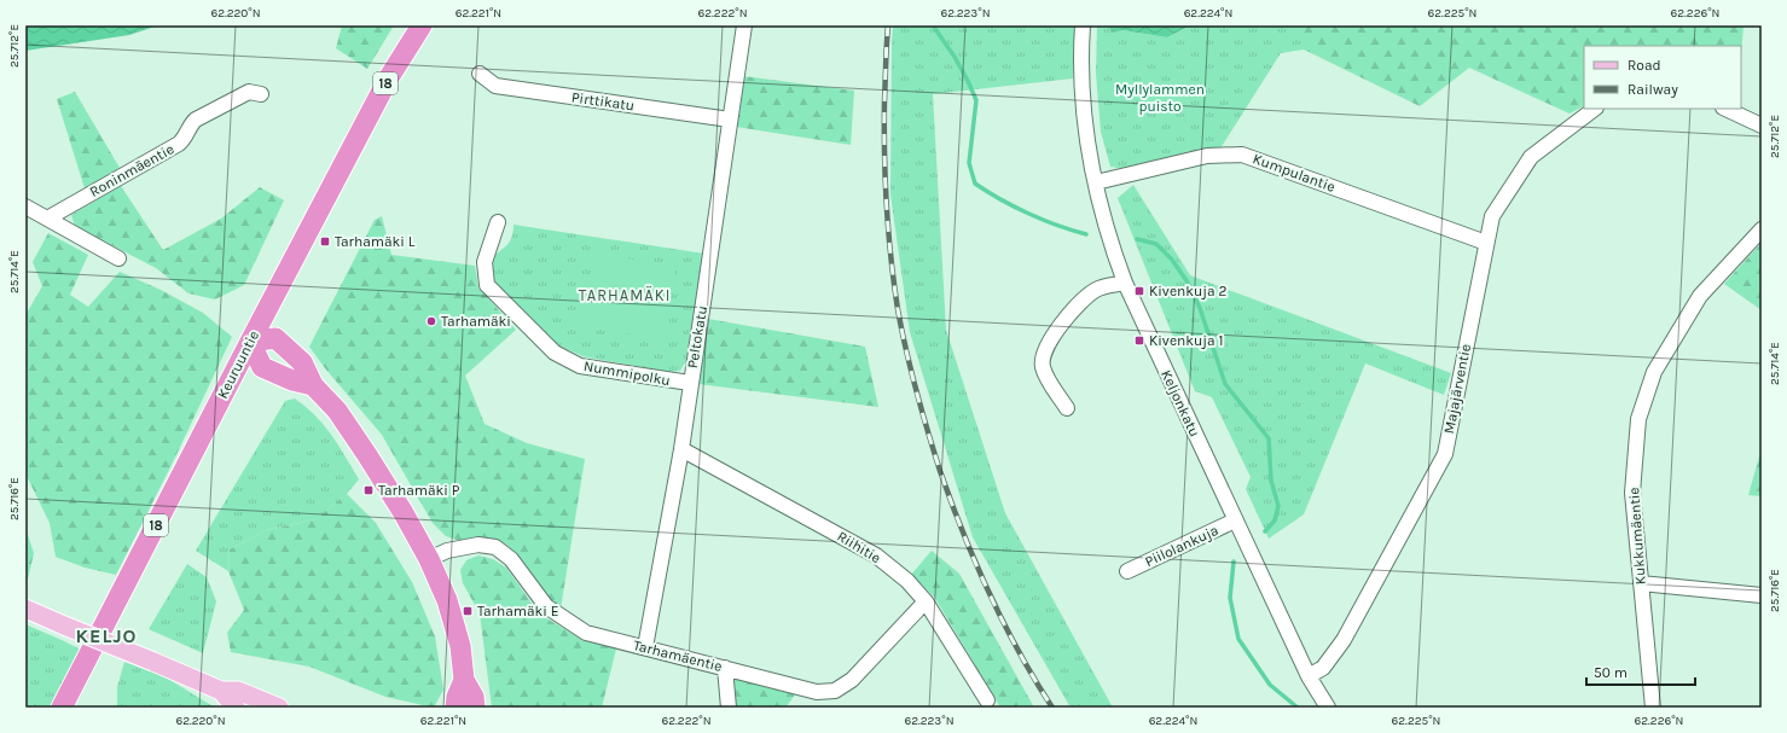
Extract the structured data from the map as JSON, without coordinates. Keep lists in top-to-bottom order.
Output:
{
  "streets": {
    "highway": ["18", "Keuruuntie"],
    "street": [
      "Pirttikatu",
      "Roninmäentie",
      "Kumpulantie",
      "Peltokatu",
      "Nummipolku",
      "Majajärventie",
      "Keljonkatu",
      "Kukkumäentie",
      "Piilolankuja",
      "Riihitie",
      "Tarhamäentie"
    ]
  },
  "crossings": [
    ["Pirttikatu", "Peltokatu"],
    ["Kumpulantie", "Majajärventie"],
    ["Kumpulantie", "Keljonkatu"],
    ["Peltokatu", "Nummipolku"],
    ["Peltokatu", "Riihitie"],
    ["Peltokatu", "Tarhamäentie"],
    ["Majajärventie", "Keljonkatu"],
    ["Keljonkatu", "Piilolankuja"],
    ["Riihitie", "Tarhamäentie"]
  ],
  "districts": ["TARHAMÄKI", "KELJO"],
  "parks": ["Myllylammen puisto"],
  "places": {
    "transit": [
      "Tarhamäki L",
      "Kivenkuja 2",
      "Kivenkuja 1",
      "Tarhamäki P",
      "Tarhamäki E"
    ],
    "other": ["Tarhamäki"]
  },
  "legend": ["Road", "Railway"],
  "scale_bar": "50 m",
  "coordinates": [
    "62.220°N",
    "62.221°N",
    "62.222°N",
    "62.223°N",
    "62.224°N",
    "62.225°N",
    "62.226°N",
    "25.712°E",
    "25.714°E",
    "25.716°E"
  ]
}
